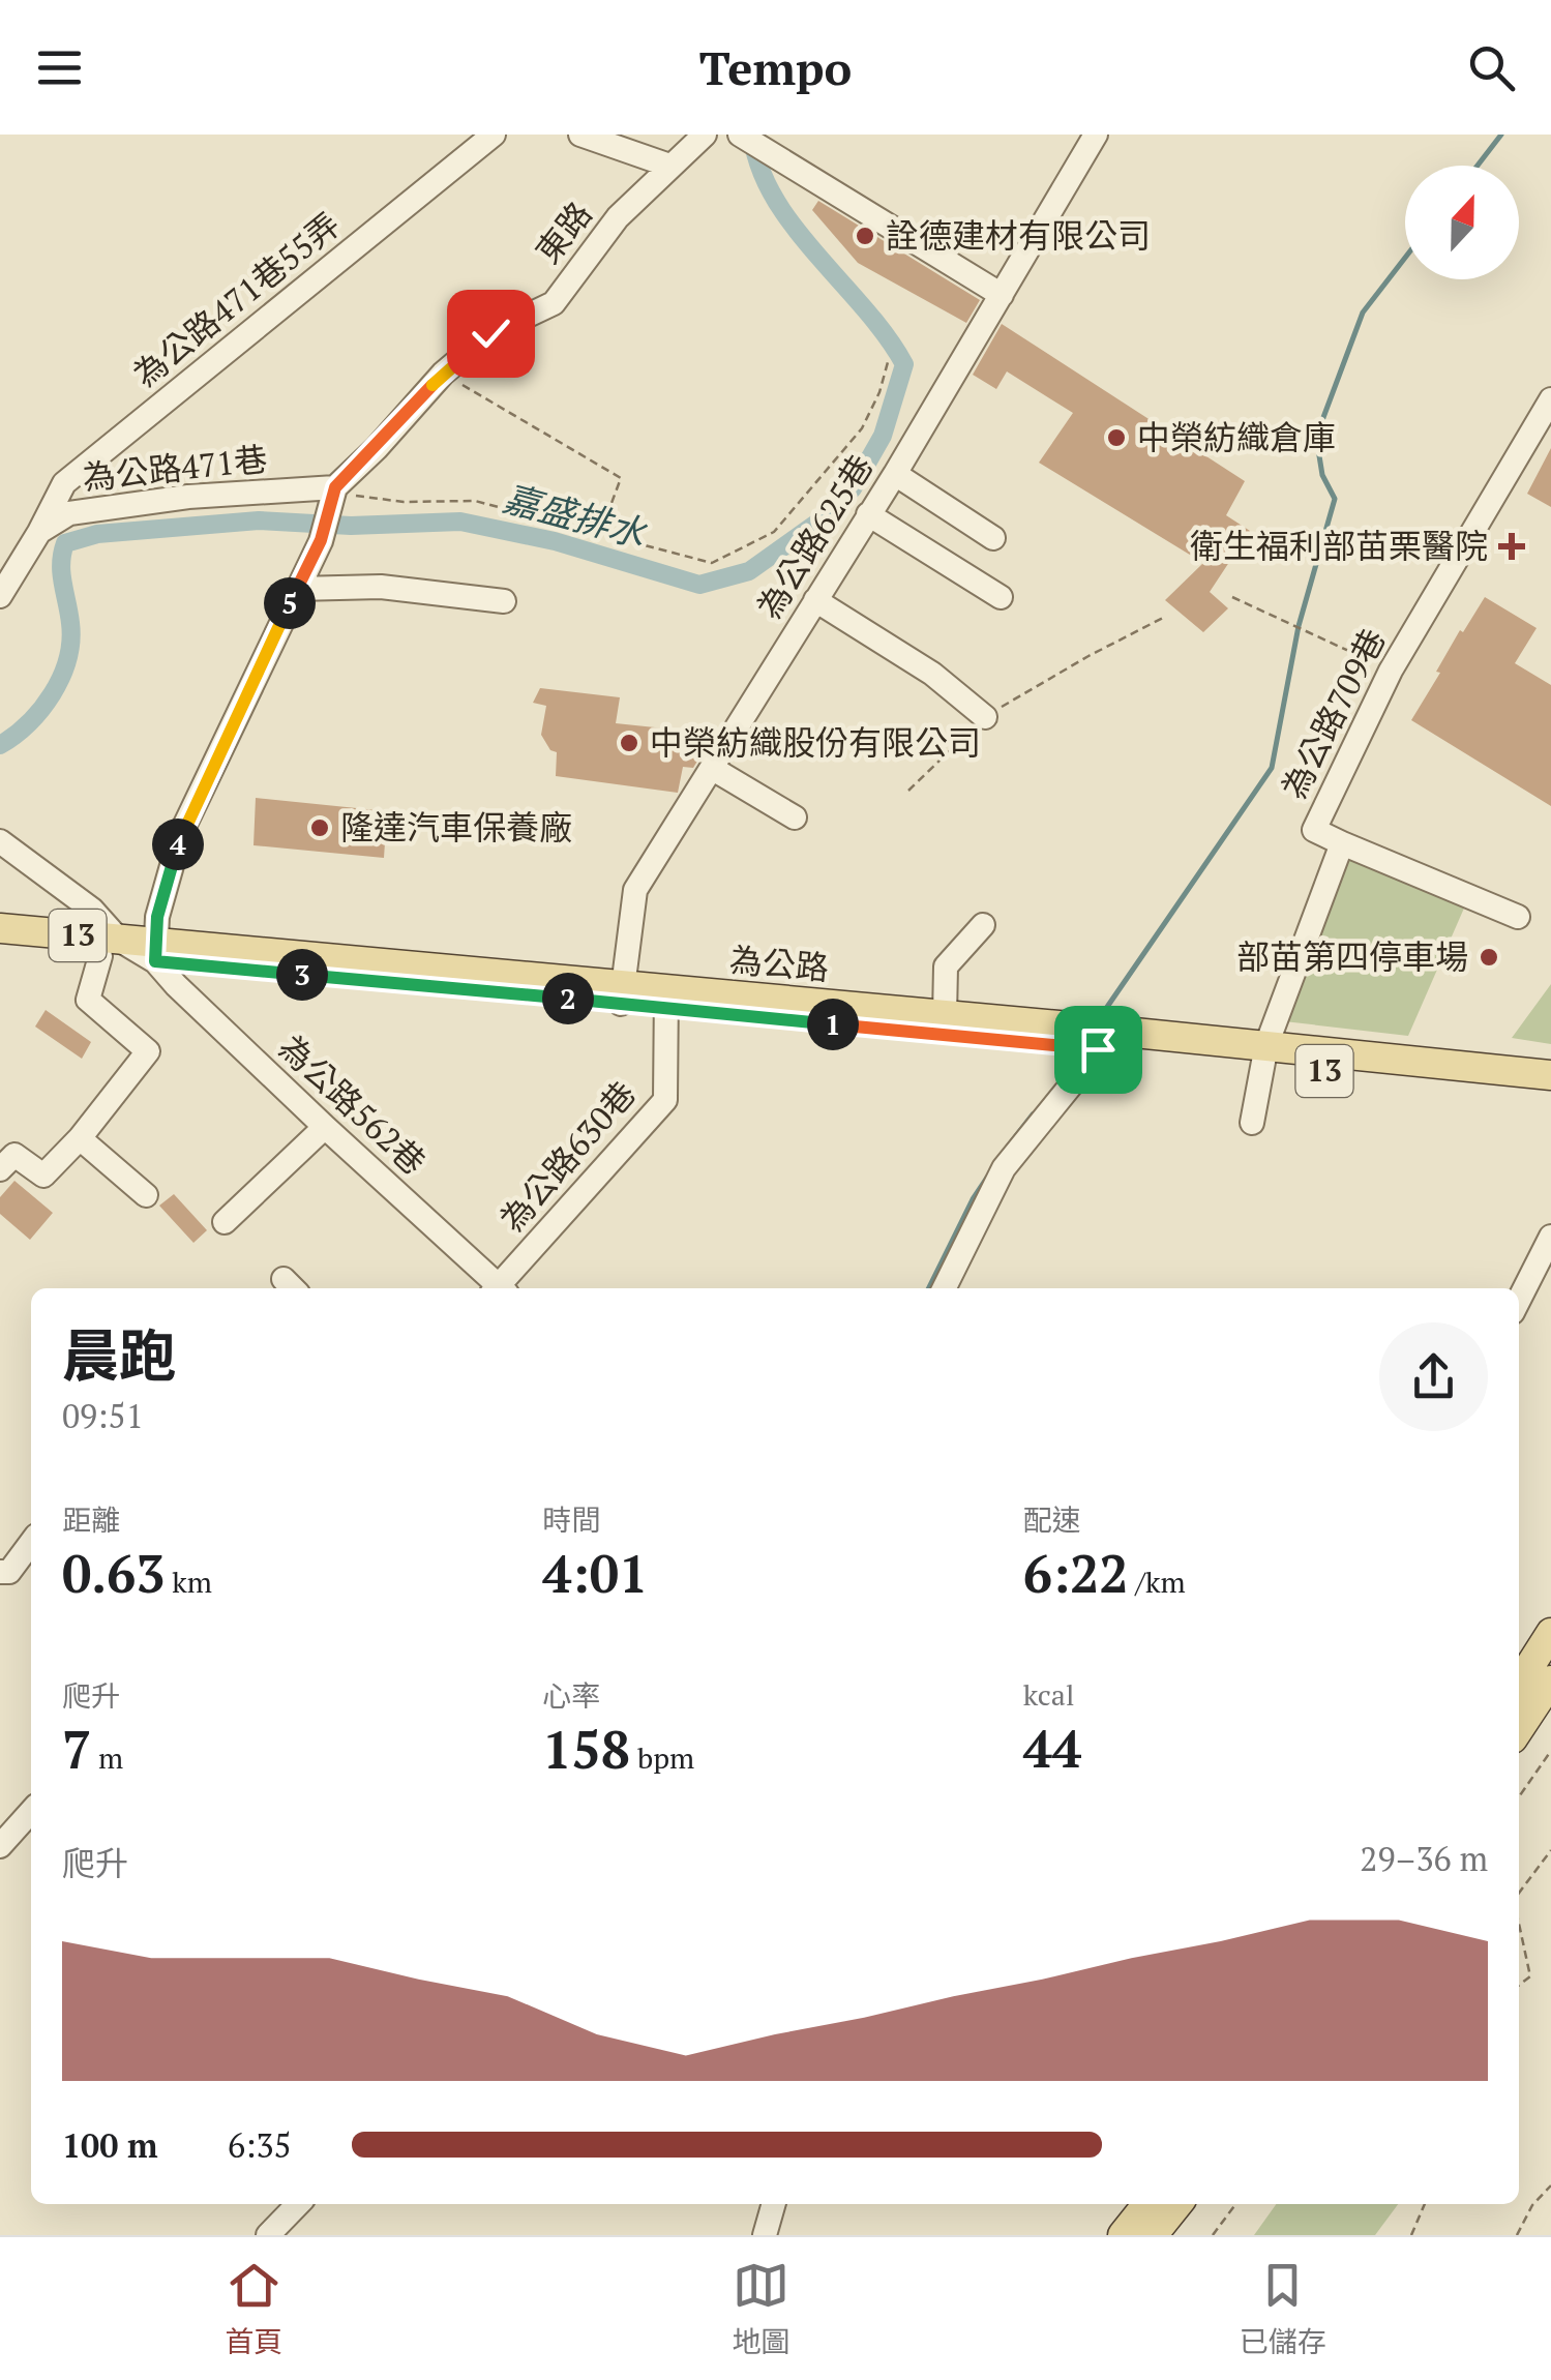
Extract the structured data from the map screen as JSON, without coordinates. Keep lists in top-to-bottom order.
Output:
{
  "streets": {
    "main road": ["13", "為公路"],
    "street": [
      "東路",
      "為公路471巷55弄",
      "為公路471巷",
      "為公路625巷",
      "為公路709巷",
      "為公路562巷",
      "為公路630巷"
    ]
  },
  "crossings": [
    ["東路", "為公路471巷"],
    ["為公路471巷55弄", "為公路471巷"],
    ["為公路625巷", "為公路"],
    ["為公路709巷", "為公路"],
    ["為公路", "為公路562巷"],
    ["為公路", "為公路630巷"]
  ],
  "water": ["嘉盛排水"],
  "places": {
    "other": [
      "詮德建材有限公司",
      "中榮紡織倉庫",
      "中榮紡織股份有限公司",
      "隆達汽車保養廠",
      "部苗第四停車場"
    ],
    "health": ["衛生福利部苗栗醫院"]
  },
  "north": "top",
  "page": {
    "header": "Tempo",
    "pins": [
      "5",
      "4",
      "3",
      "2",
      "1"
    ],
    "heading": ["晨跑", "09:51"],
    "stats": [
      ["距離", "0.63 km"],
      ["時間", "4:01"],
      ["配速", "6:22 /km"],
      ["爬升", "7 m"],
      ["心率", "158 bpm"],
      ["kcal", "44"]
    ],
    "chart": ["爬升", "29–36 m"],
    "list": [
      {
        "name": "100 m",
        "note": "6:35"
      }
    ],
    "tabs": ["首頁", "地圖", "已儲存"]
  }
}
